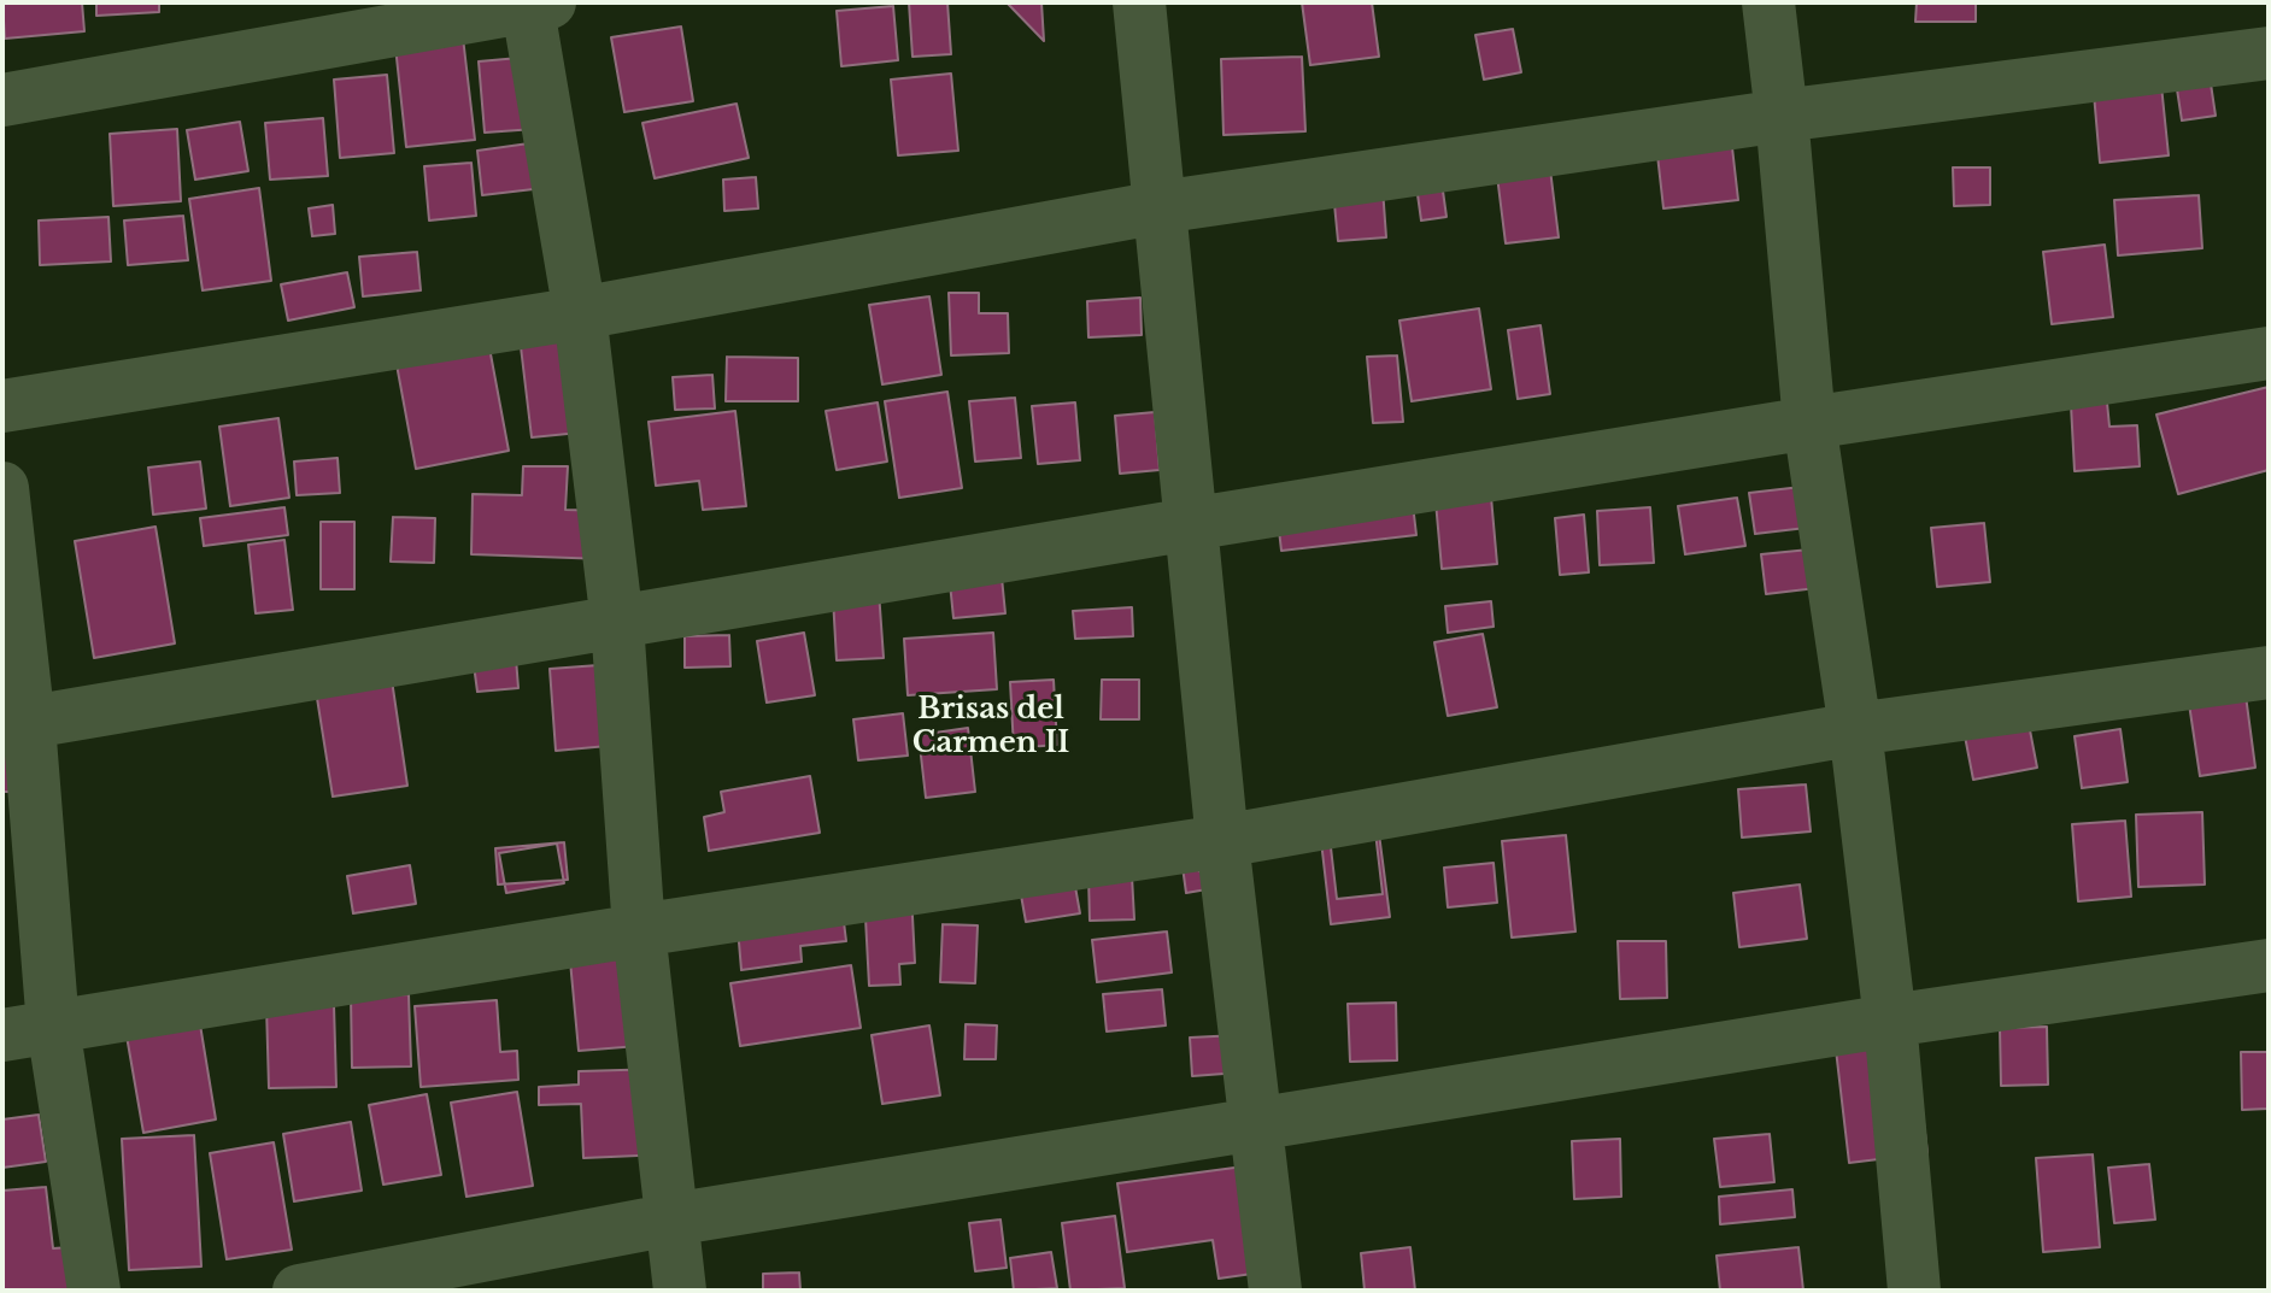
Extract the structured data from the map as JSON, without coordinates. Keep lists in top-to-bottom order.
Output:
{
  "districts": ["Brisas del Carmen II"]
}
